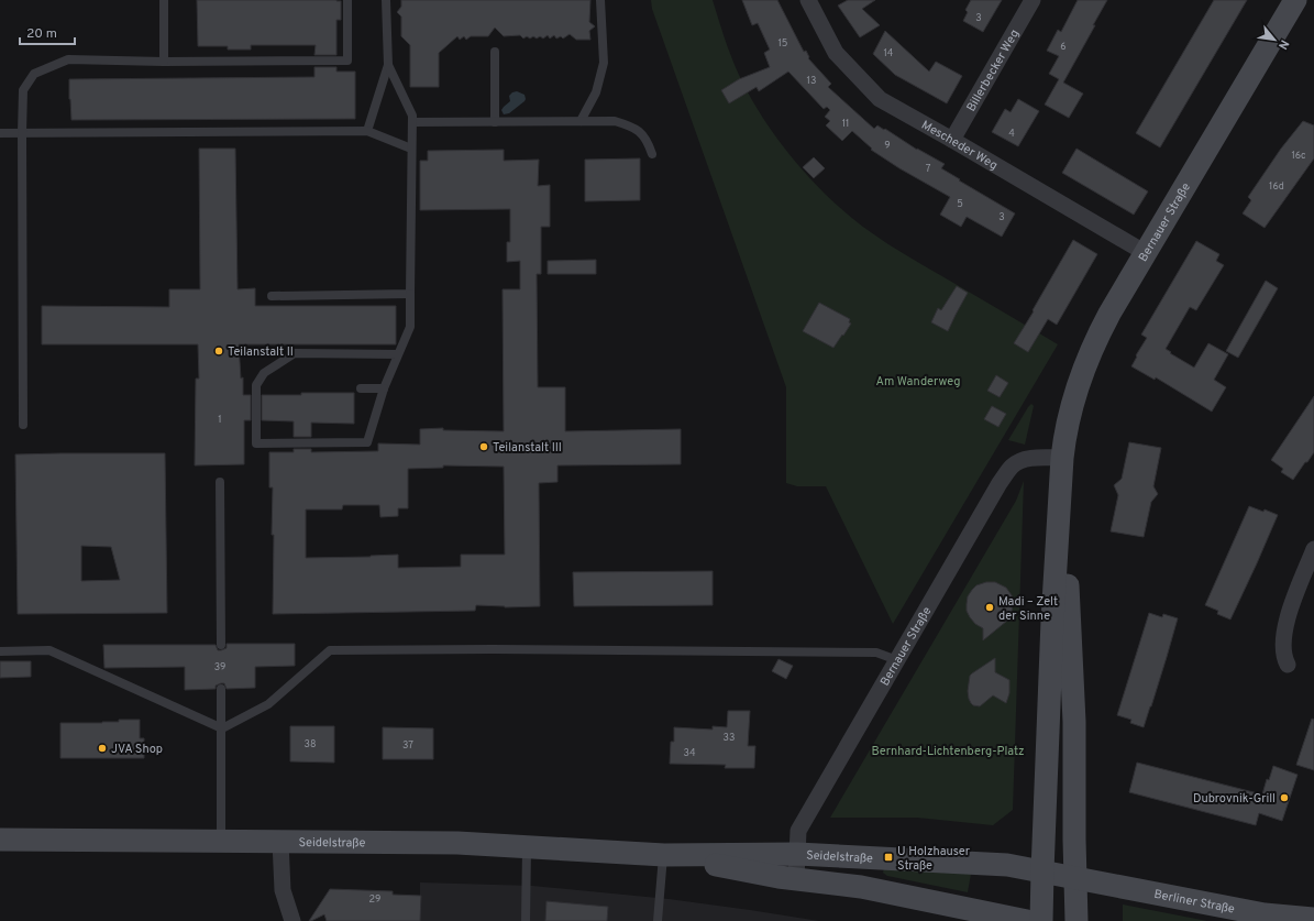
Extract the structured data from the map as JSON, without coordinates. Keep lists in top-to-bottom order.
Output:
{
  "streets": {
    "main road": ["Bernauer Straße", "Seidelstraße", "Berliner Straße"],
    "street": ["Billerbecker Weg", "Mescheder Weg"]
  },
  "crossings": [
    ["Billerbecker Weg", "Mescheder Weg"],
    ["Mescheder Weg", "Bernauer Straße"],
    ["Bernauer Straße", "Seidelstraße"],
    ["Bernauer Straße", "Berliner Straße"],
    ["Seidelstraße", "Berliner Straße"]
  ],
  "parks": ["Am Wanderweg", "Bernhard-Lichtenberg-Platz"],
  "places": {
    "other": [
      "Teilanstalt II",
      "Teilanstalt III",
      "Madi – Zelt der Sinne",
      "JVA Shop",
      "Dubrovnik-Grill"
    ],
    "transit": ["U Holzhauser Straße"]
  },
  "house_numbers": [
    "3",
    "15",
    "6",
    "14",
    "13",
    "11",
    "4",
    "9",
    "16c",
    "7",
    "16d",
    "5",
    "3",
    "1",
    "39",
    "33",
    "38",
    "37",
    "34",
    "29"
  ],
  "scale_bar": "20 m",
  "north": "bottom right"
}
